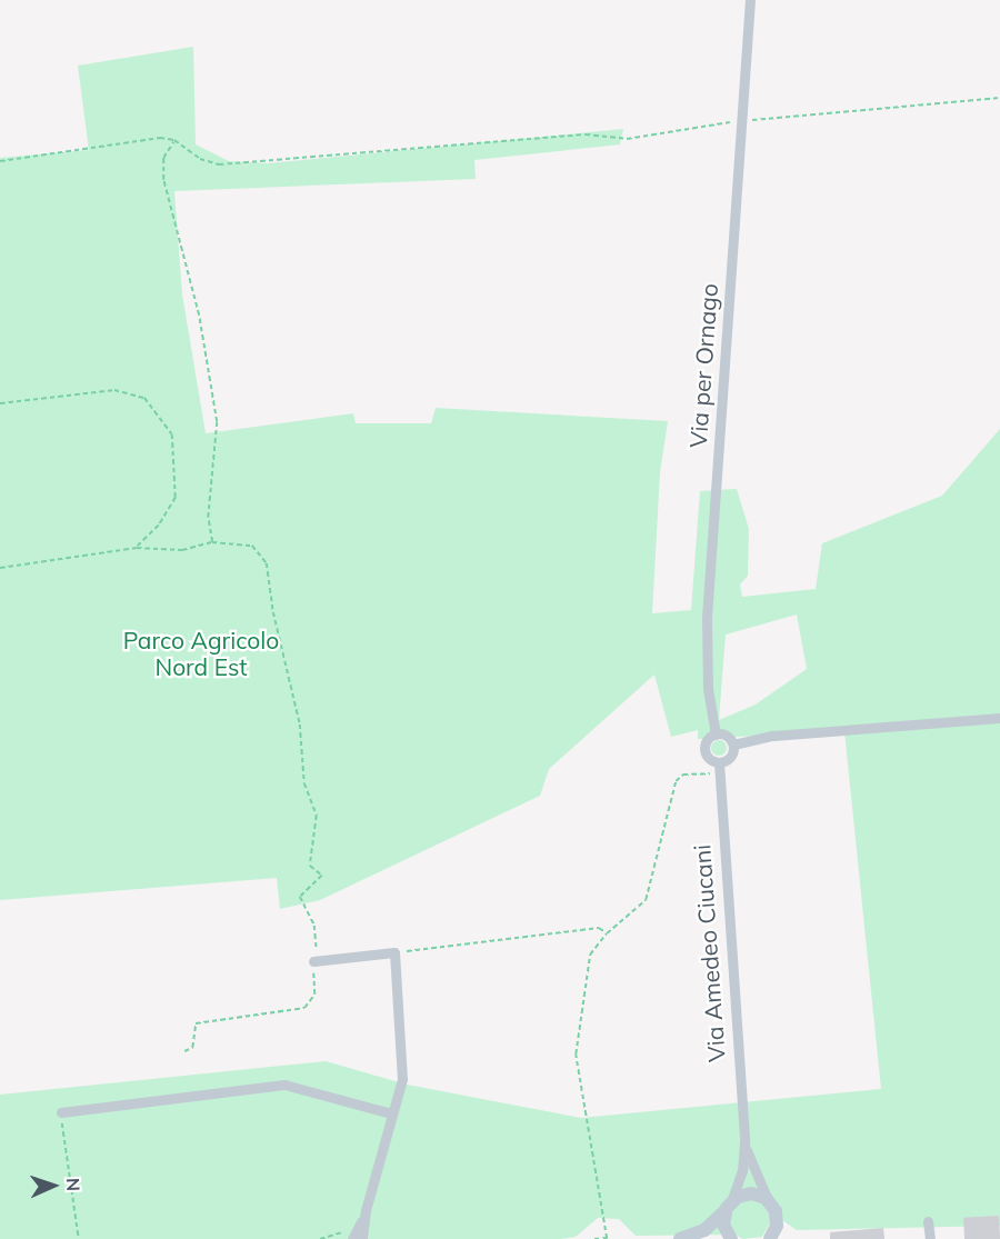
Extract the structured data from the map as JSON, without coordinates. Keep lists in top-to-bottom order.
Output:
{
  "streets": {
    "main road": ["Via Amedeo Ciucani"],
    "street": ["Via per Ornago"]
  },
  "crossings": [
    ["Via per Ornago", "Via Amedeo Ciucani"]
  ],
  "parks": ["Parco Agricolo Nord Est"],
  "north": "right"
}
